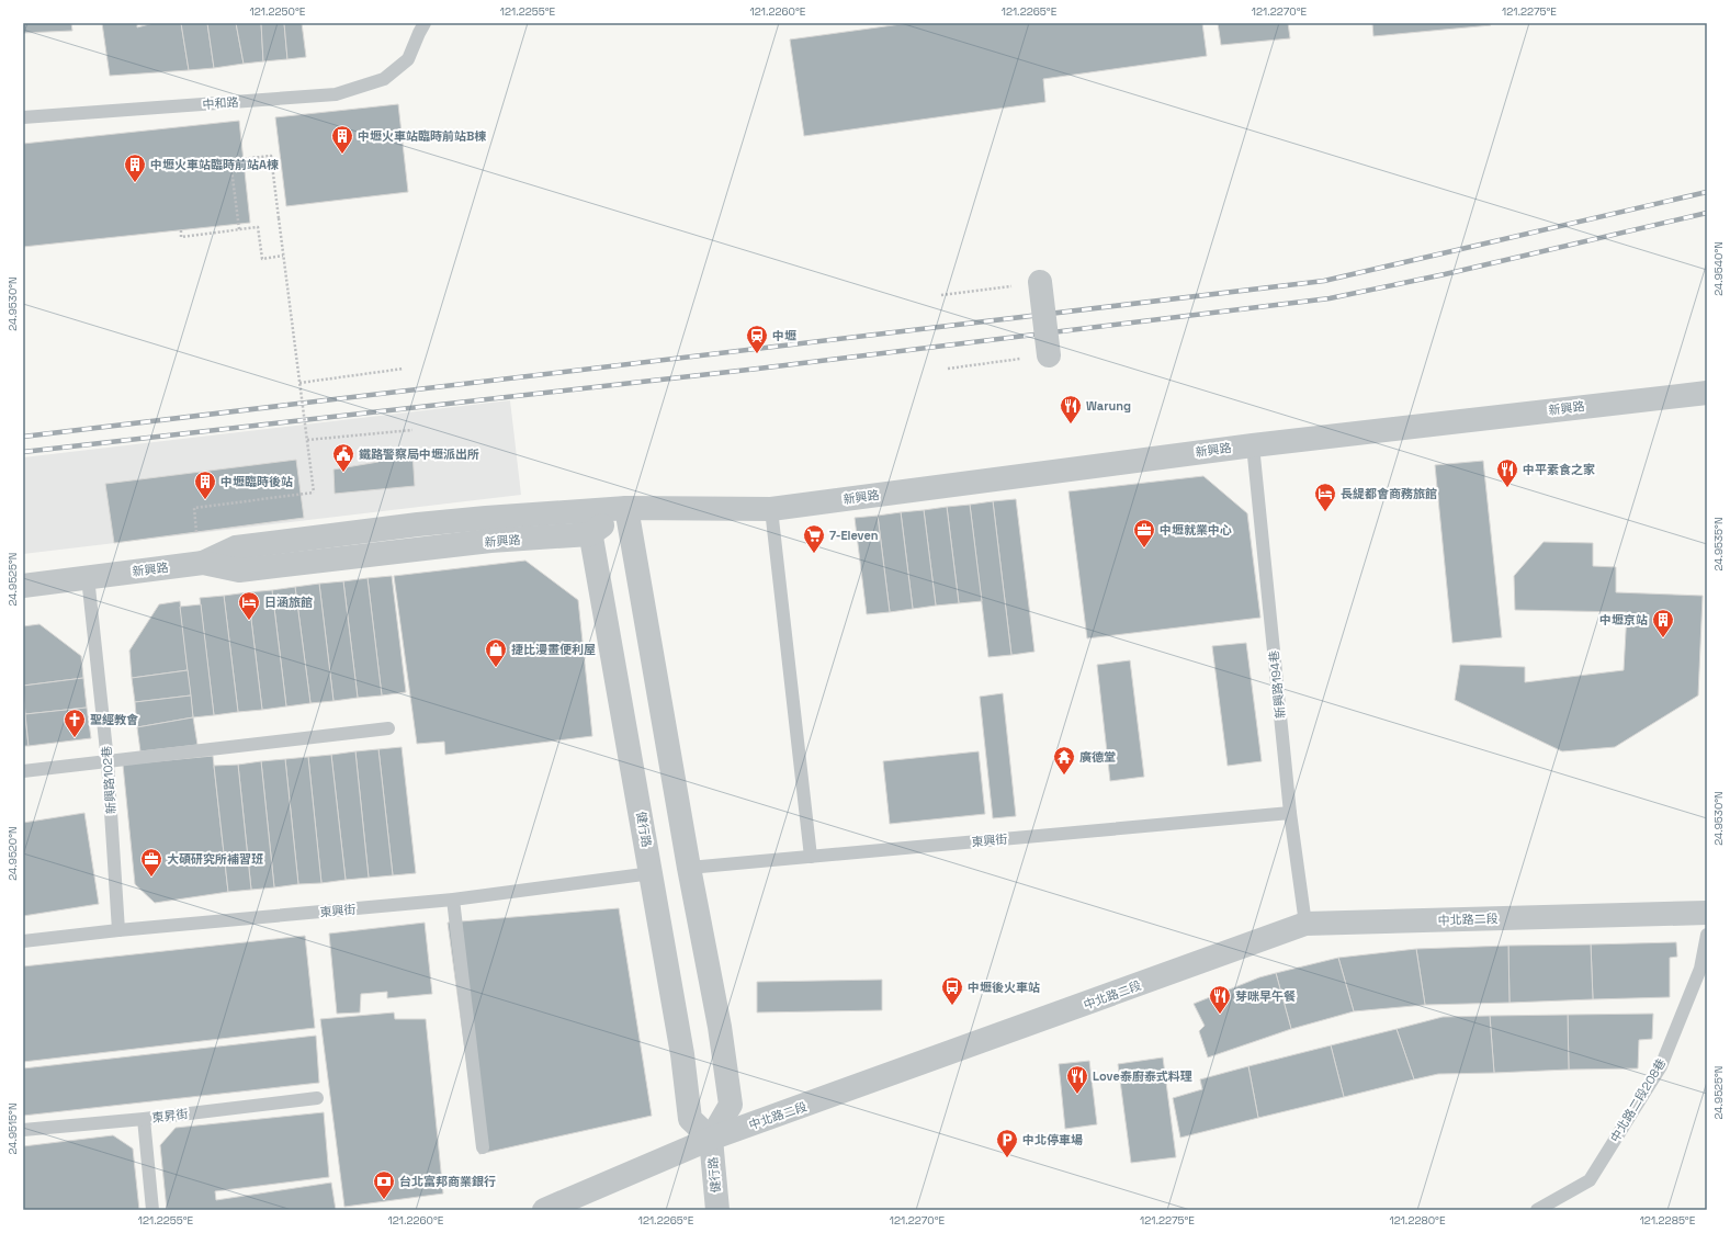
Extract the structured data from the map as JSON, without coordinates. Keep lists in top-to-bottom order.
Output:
{
  "streets": {
    "street": ["新興路", "健行路", "中北路二段"],
    "lane": [
      "中和路",
      "新興路194巷",
      "新興路102巷",
      "東興街",
      "中北路二段208巷",
      "東昇街"
    ]
  },
  "crossings": [
    ["新興路", "新興路194巷"],
    ["新興路", "新興路102巷"],
    ["新興路", "健行路"],
    ["新興路194巷", "東興街"],
    ["新興路194巷", "中北路二段"],
    ["新興路102巷", "東興街"],
    ["健行路", "東興街"],
    ["健行路", "中北路二段"]
  ],
  "places": {
    "building": [
      "中壢火車站臨時前站B棟",
      "中壢火車站臨時前站A棟",
      "中壢臨時後站",
      "中壢京站"
    ],
    "station": ["中壢"],
    "restaurant": [
      "Warung",
      "中平素食之家",
      "芽咪早午餐",
      "Love泰廚泰式料理"
    ],
    "public building": ["鐵路警察局中壢派出所"],
    "hotel": ["長緹都會商務旅館", "日涵旅館"],
    "office": ["中壢就業中心", "大碩研究所補習班"],
    "supermarket": ["7-Eleven"],
    "shop": ["捷比漫畫便利屋"],
    "church": ["聖經教會"],
    "temple": ["廣德堂"],
    "bus stop": ["中壢後火車站"],
    "parking": ["中北停車場"],
    "bank": ["台北富邦商業銀行"]
  },
  "coordinates": [
    "121.2250°E",
    "121.2255°E",
    "121.2260°E",
    "121.2265°E",
    "121.2270°E",
    "121.2275°E",
    "24.9540°N",
    "24.9530°N",
    "24.9535°N",
    "24.9525°N",
    "24.9520°N",
    "24.9515°N",
    "121.2280°E",
    "121.2285°E"
  ]
}
